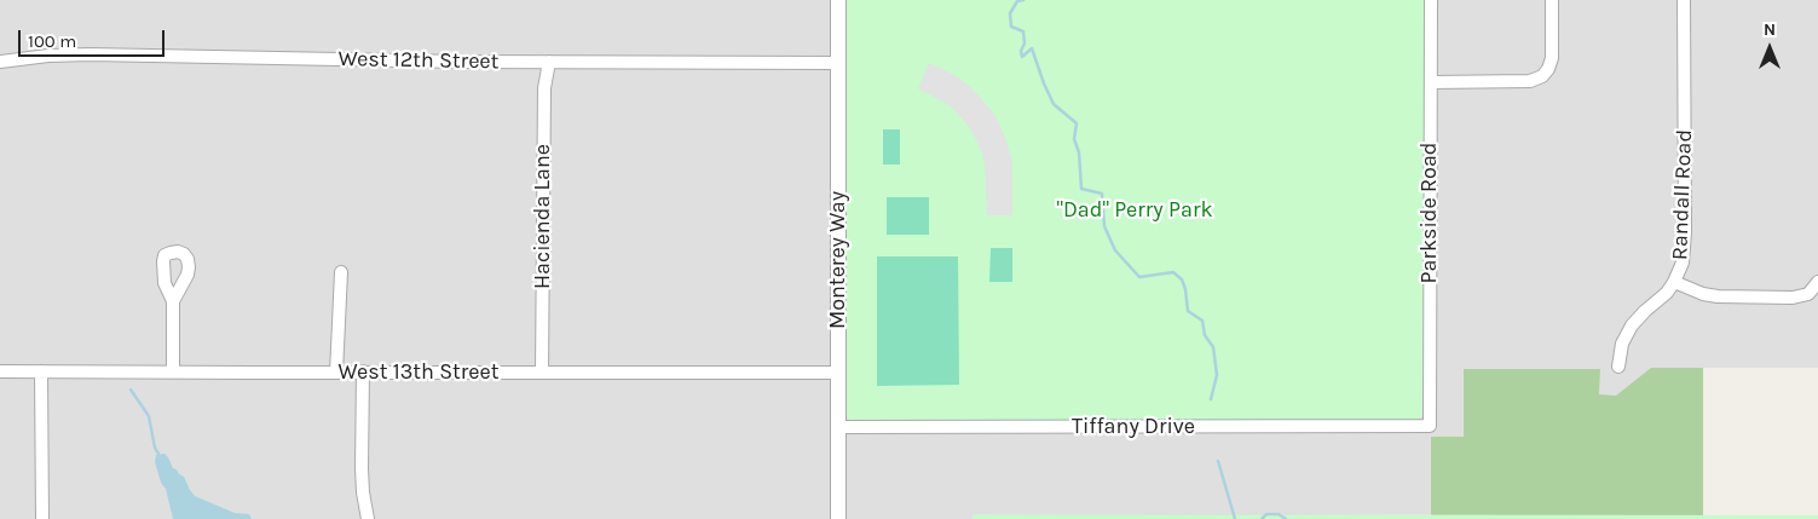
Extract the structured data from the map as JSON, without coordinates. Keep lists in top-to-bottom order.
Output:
{
  "streets": {
    "street": [
      "West 12th Street",
      "Randall Road",
      "Parkside Road",
      "Hacienda Lane",
      "Monterey Way",
      "West 13th Street",
      "Tiffany Drive"
    ]
  },
  "crossings": [
    ["West 12th Street", "Hacienda Lane"],
    ["West 12th Street", "Monterey Way"],
    ["Parkside Road", "Tiffany Drive"],
    ["Hacienda Lane", "West 13th Street"],
    ["Monterey Way", "West 13th Street"],
    ["Monterey Way", "Tiffany Drive"]
  ],
  "parks": ["\"Dad\" Perry Park"],
  "scale_bar": "100 m",
  "north": "top"
}
